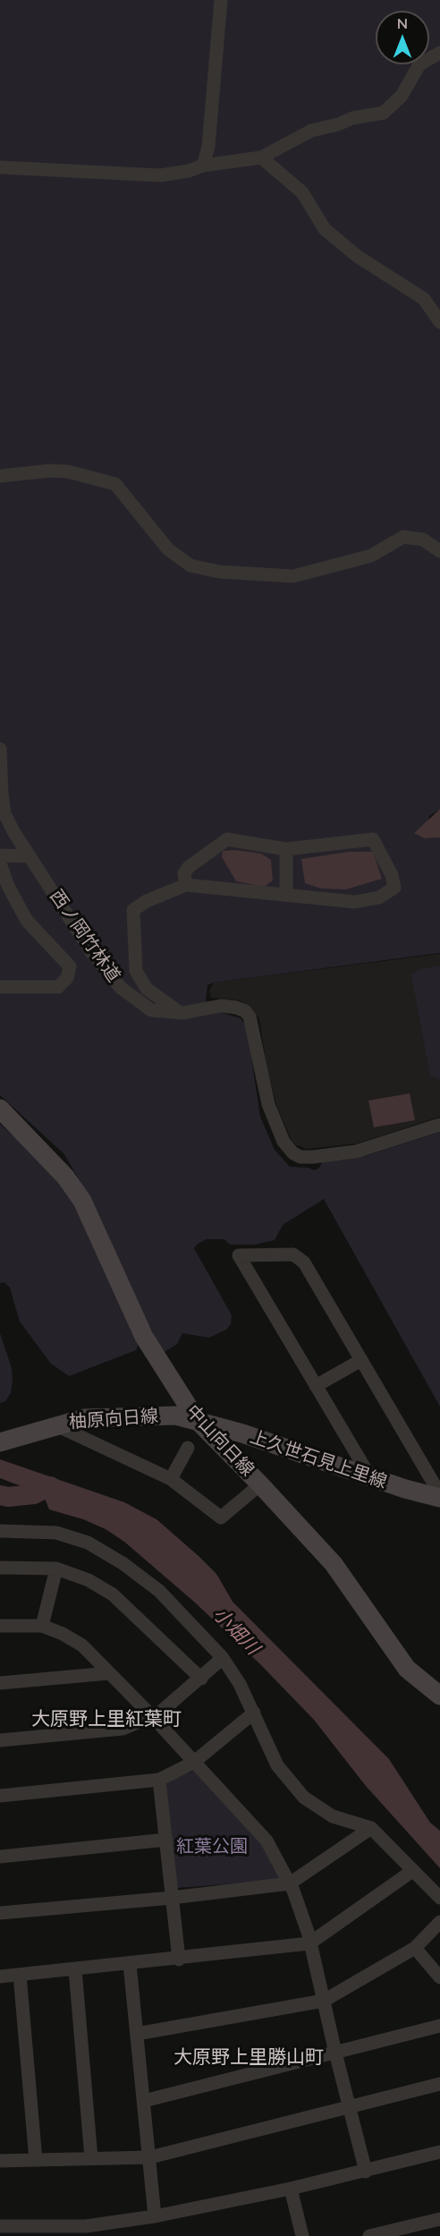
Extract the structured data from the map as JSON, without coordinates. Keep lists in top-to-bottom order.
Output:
{
  "streets": {
    "main road": ["柚原向日線", "中山向日線", "上久世石見上里線"],
    "street": ["西ノ岡竹林道"]
  },
  "crossings": [
    ["柚原向日線", "中山向日線"],
    ["柚原向日線", "上久世石見上里線"],
    ["中山向日線", "上久世石見上里線"]
  ],
  "districts": ["大原野上里紅葉町", "大原野上里勝山町"],
  "water": ["小畑川"],
  "parks": ["紅葉公園"],
  "north": "top"
}
